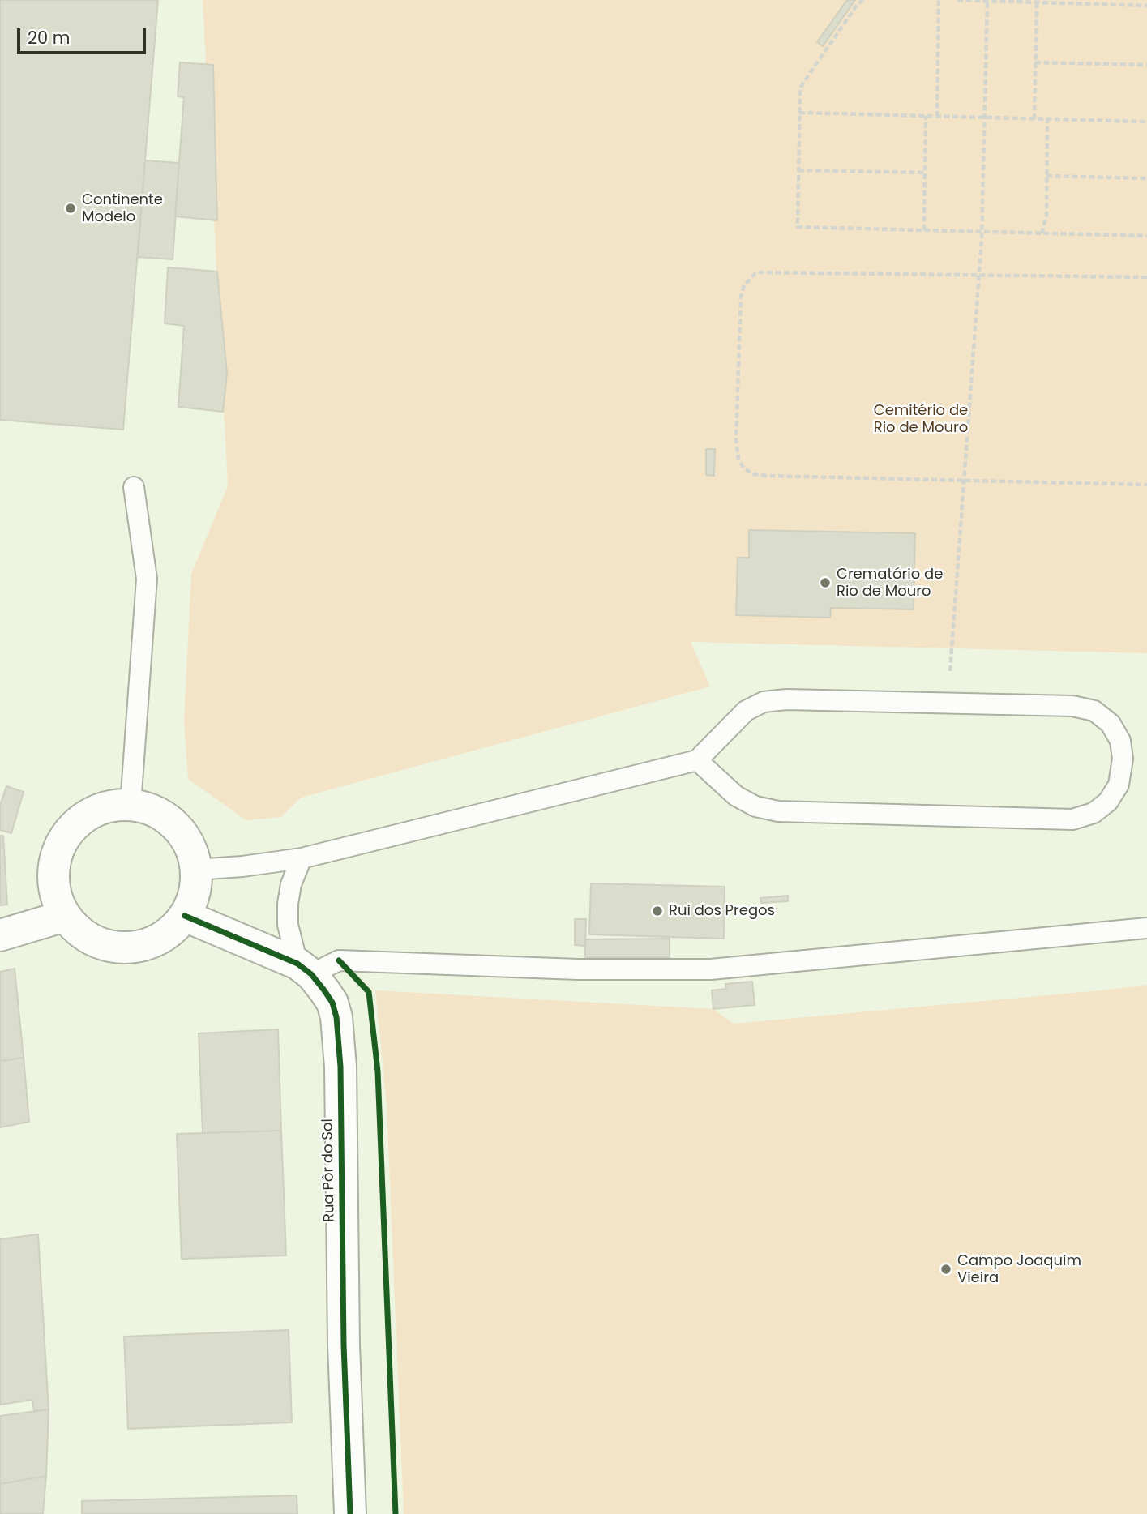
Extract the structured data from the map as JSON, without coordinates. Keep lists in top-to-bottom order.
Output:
{
  "streets": {
    "street": ["Rua Pôr do Sol"]
  },
  "parks": ["Cemitério de Rio de Mouro"],
  "places": [
    "Continente Modelo",
    "Crematório de Rio de Mouro",
    "Rui dos Pregos",
    "Campo Joaquim Vieira"
  ],
  "scale_bar": "20 m"
}
